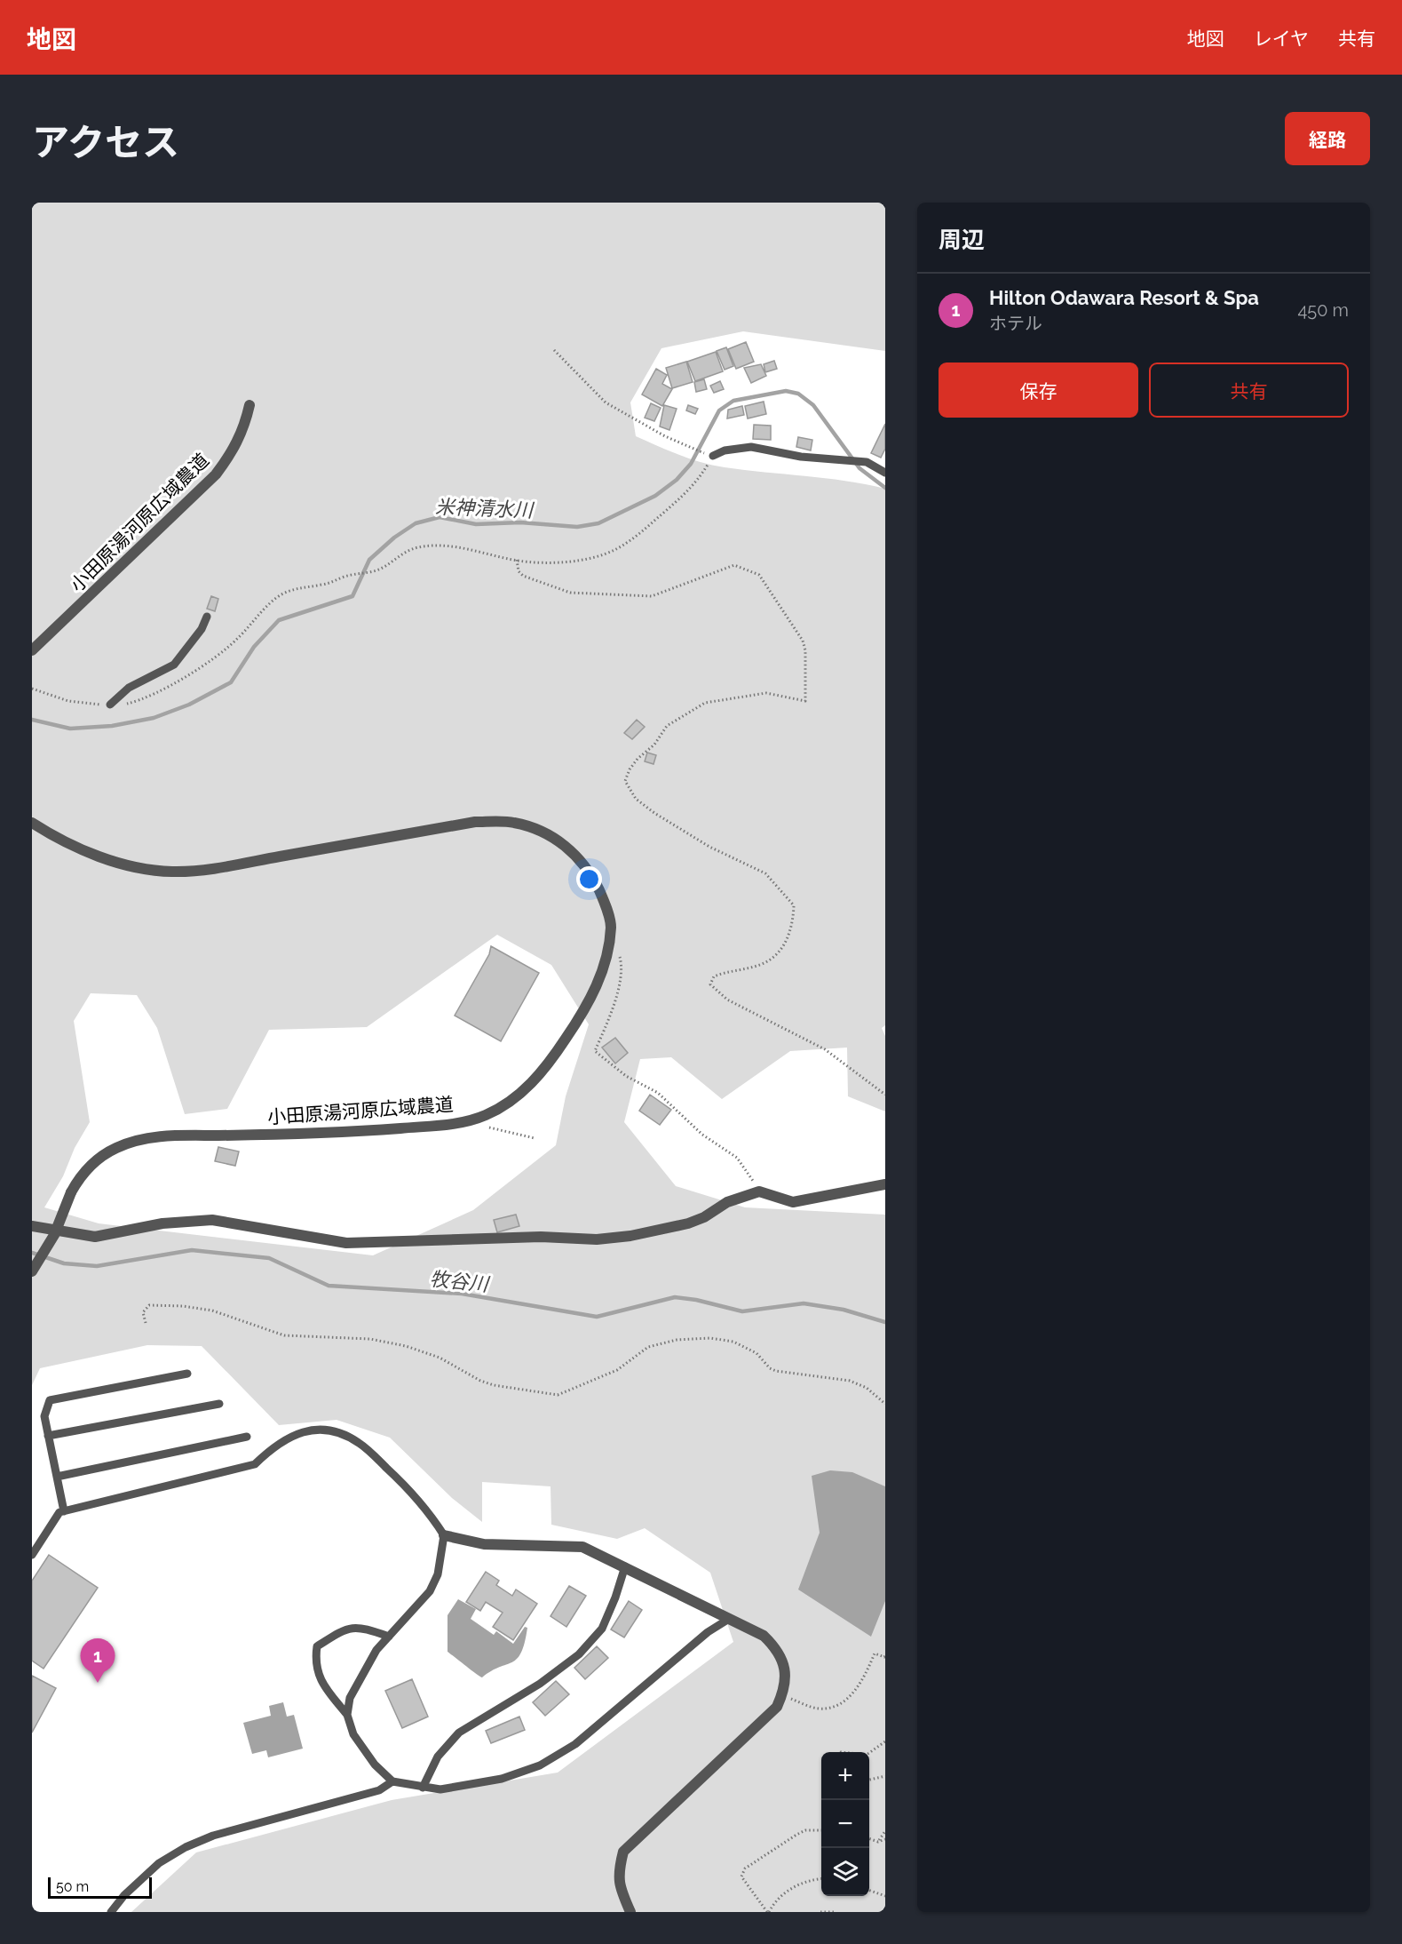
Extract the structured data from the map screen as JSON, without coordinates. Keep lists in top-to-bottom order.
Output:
{
  "streets": {
    "street": ["小田原湯河原広域農道"]
  },
  "water": ["米神清水川", "牧谷川"],
  "scale_bar": "50 m",
  "page": {
    "header": "地図",
    "nav": ["地図", "レイヤ", "共有"],
    "title": "アクセス",
    "buttons": [
      "経路",
      ["保存", "共有"]
    ],
    "heading": "周辺",
    "list": [
      {
        "mark": "1",
        "name": "Hilton Odawara Resort & Spa",
        "note": "ホテル",
        "value": "450 m"
      }
    ],
    "pins": "1",
    "map_buttons": ["+", "−"],
    "scale": "50 m"
  }
}
